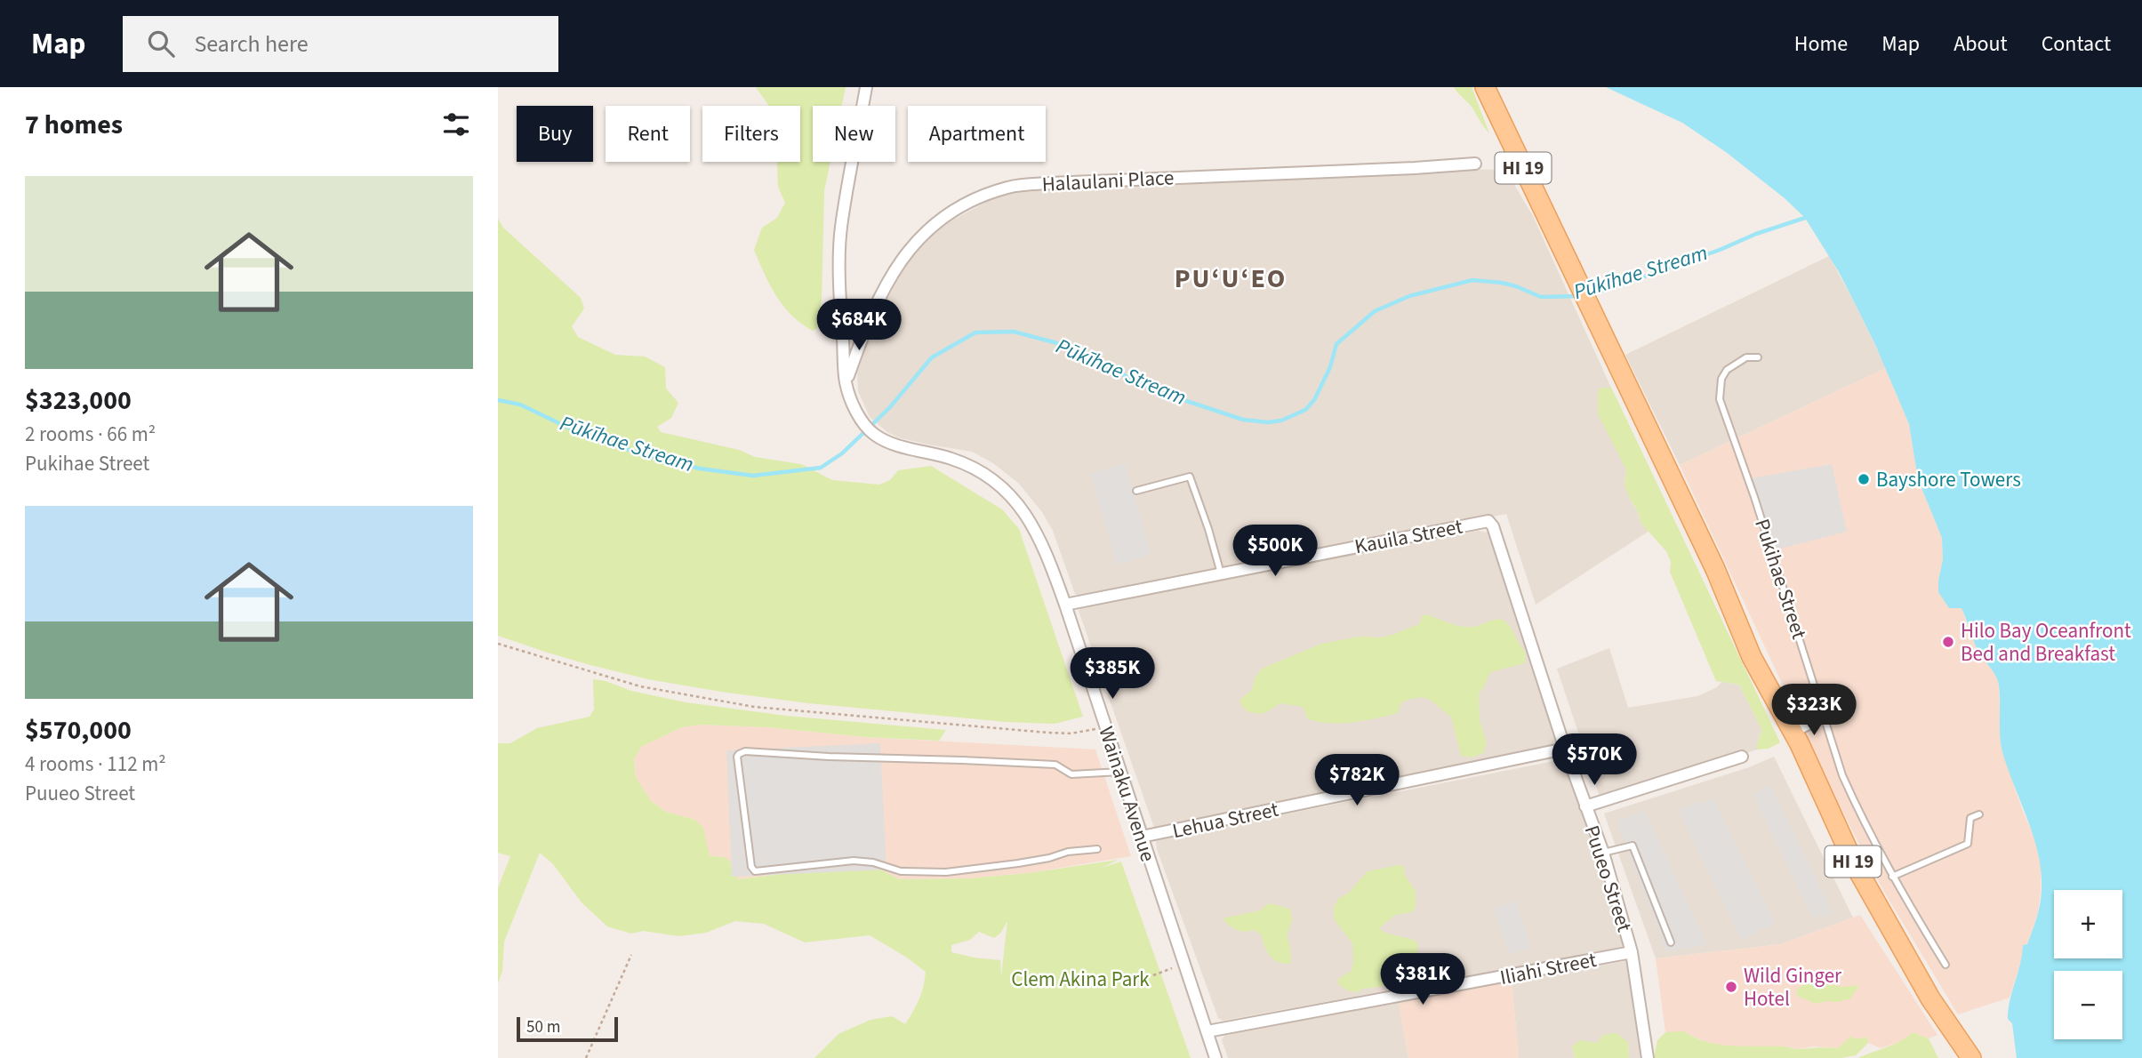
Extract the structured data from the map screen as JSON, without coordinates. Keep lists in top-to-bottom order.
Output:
{
  "streets": {
    "main road": ["HI 19"],
    "street": [
      "Halaulani Place",
      "Kauila Street",
      "Wainaku Avenue",
      "Lehua Street",
      "Puueo Street",
      "Iliahi Street"
    ],
    "lane": ["Pukihae Street"]
  },
  "crossings": [
    ["Halaulani Place", "Wainaku Avenue"],
    ["Kauila Street", "Wainaku Avenue"],
    ["Kauila Street", "Puueo Street"],
    ["Wainaku Avenue", "Lehua Street"],
    ["Wainaku Avenue", "Iliahi Street"],
    ["Lehua Street", "Puueo Street"],
    ["Puueo Street", "Iliahi Street"]
  ],
  "districts": ["PU‘U‘EO"],
  "water": ["Pūkīhae Stream"],
  "parks": ["Clem Akina Park"],
  "places": ["Bayshore Towers", "Hilo Bay Oceanfront Bed and Breakfast", "Wild Ginger Hotel"],
  "scale_bar": "50 m",
  "page": {
    "header": "Map",
    "search": "Search here",
    "nav": [
      "Home",
      "Map",
      "About",
      "Contact"
    ],
    "heading": "7 homes",
    "chip": [
      "Buy",
      "Rent",
      "Filters",
      "New",
      "Apartment"
    ],
    "list": [
      {
        "name": "$323,000",
        "note": "2 rooms · 66 m² · Pukihae Street"
      },
      {
        "name": "$570,000",
        "note": "4 rooms · 112 m² · Puueo Street"
      }
    ],
    "price": [
      "$684K",
      "$500K",
      "$385K",
      "$323K",
      "$570K",
      "$782K",
      "$381K"
    ],
    "map_buttons": ["+", "−"],
    "scale": "50 m"
  }
}
